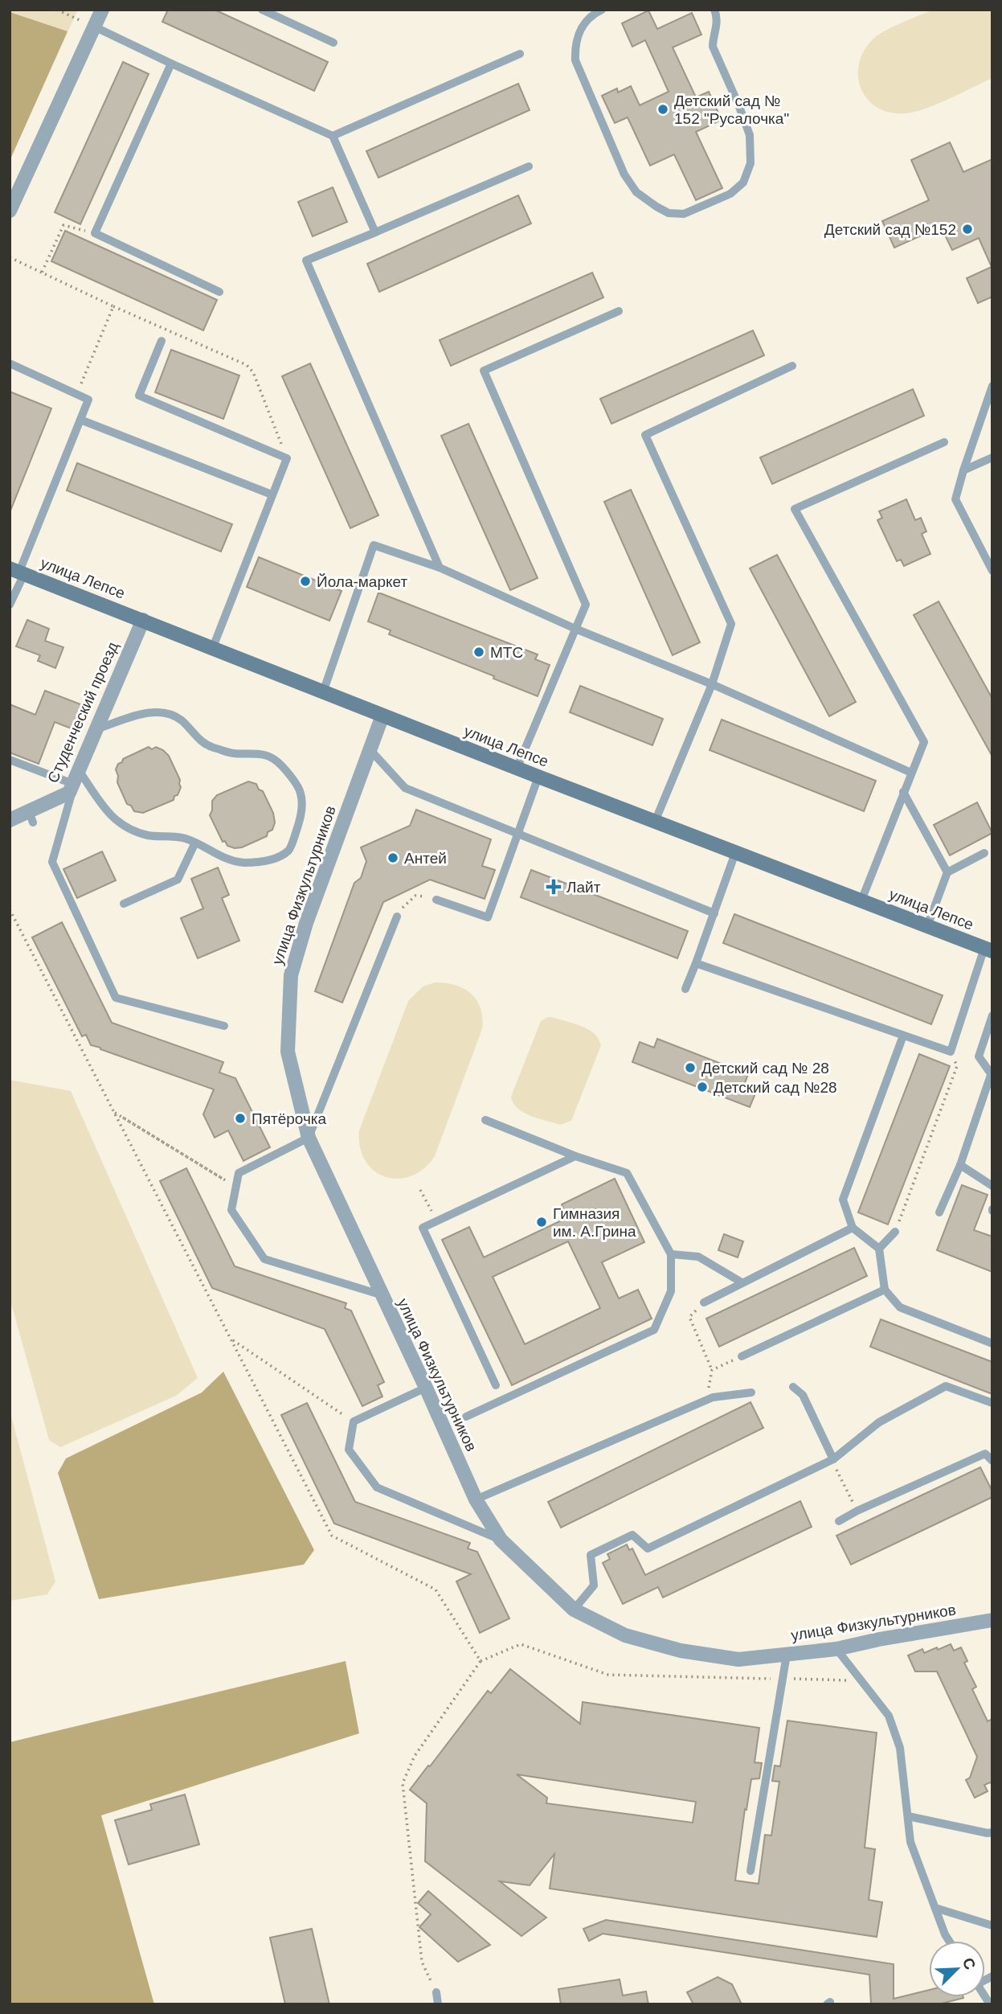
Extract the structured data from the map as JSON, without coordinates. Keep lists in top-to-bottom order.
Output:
{
  "streets": {
    "main road": ["улица Лепсе"],
    "street": ["Студенческий проезд", "улица Физкультурников"]
  },
  "crossings": [
    ["улица Лепсе", "Студенческий проезд"],
    ["улица Лепсе", "улица Физкультурников"]
  ],
  "places": {
    "other": [
      "Детский сад № 152 \"Русалочка\"",
      "Детский сад №152",
      "Йола-маркет",
      "МТС",
      "Антей",
      "Детский сад № 28",
      "Детский сад №28",
      "Пятёрочка",
      "Гимназия им. А.Грина"
    ],
    "health": ["Лайт"]
  },
  "north": "top right"
}
